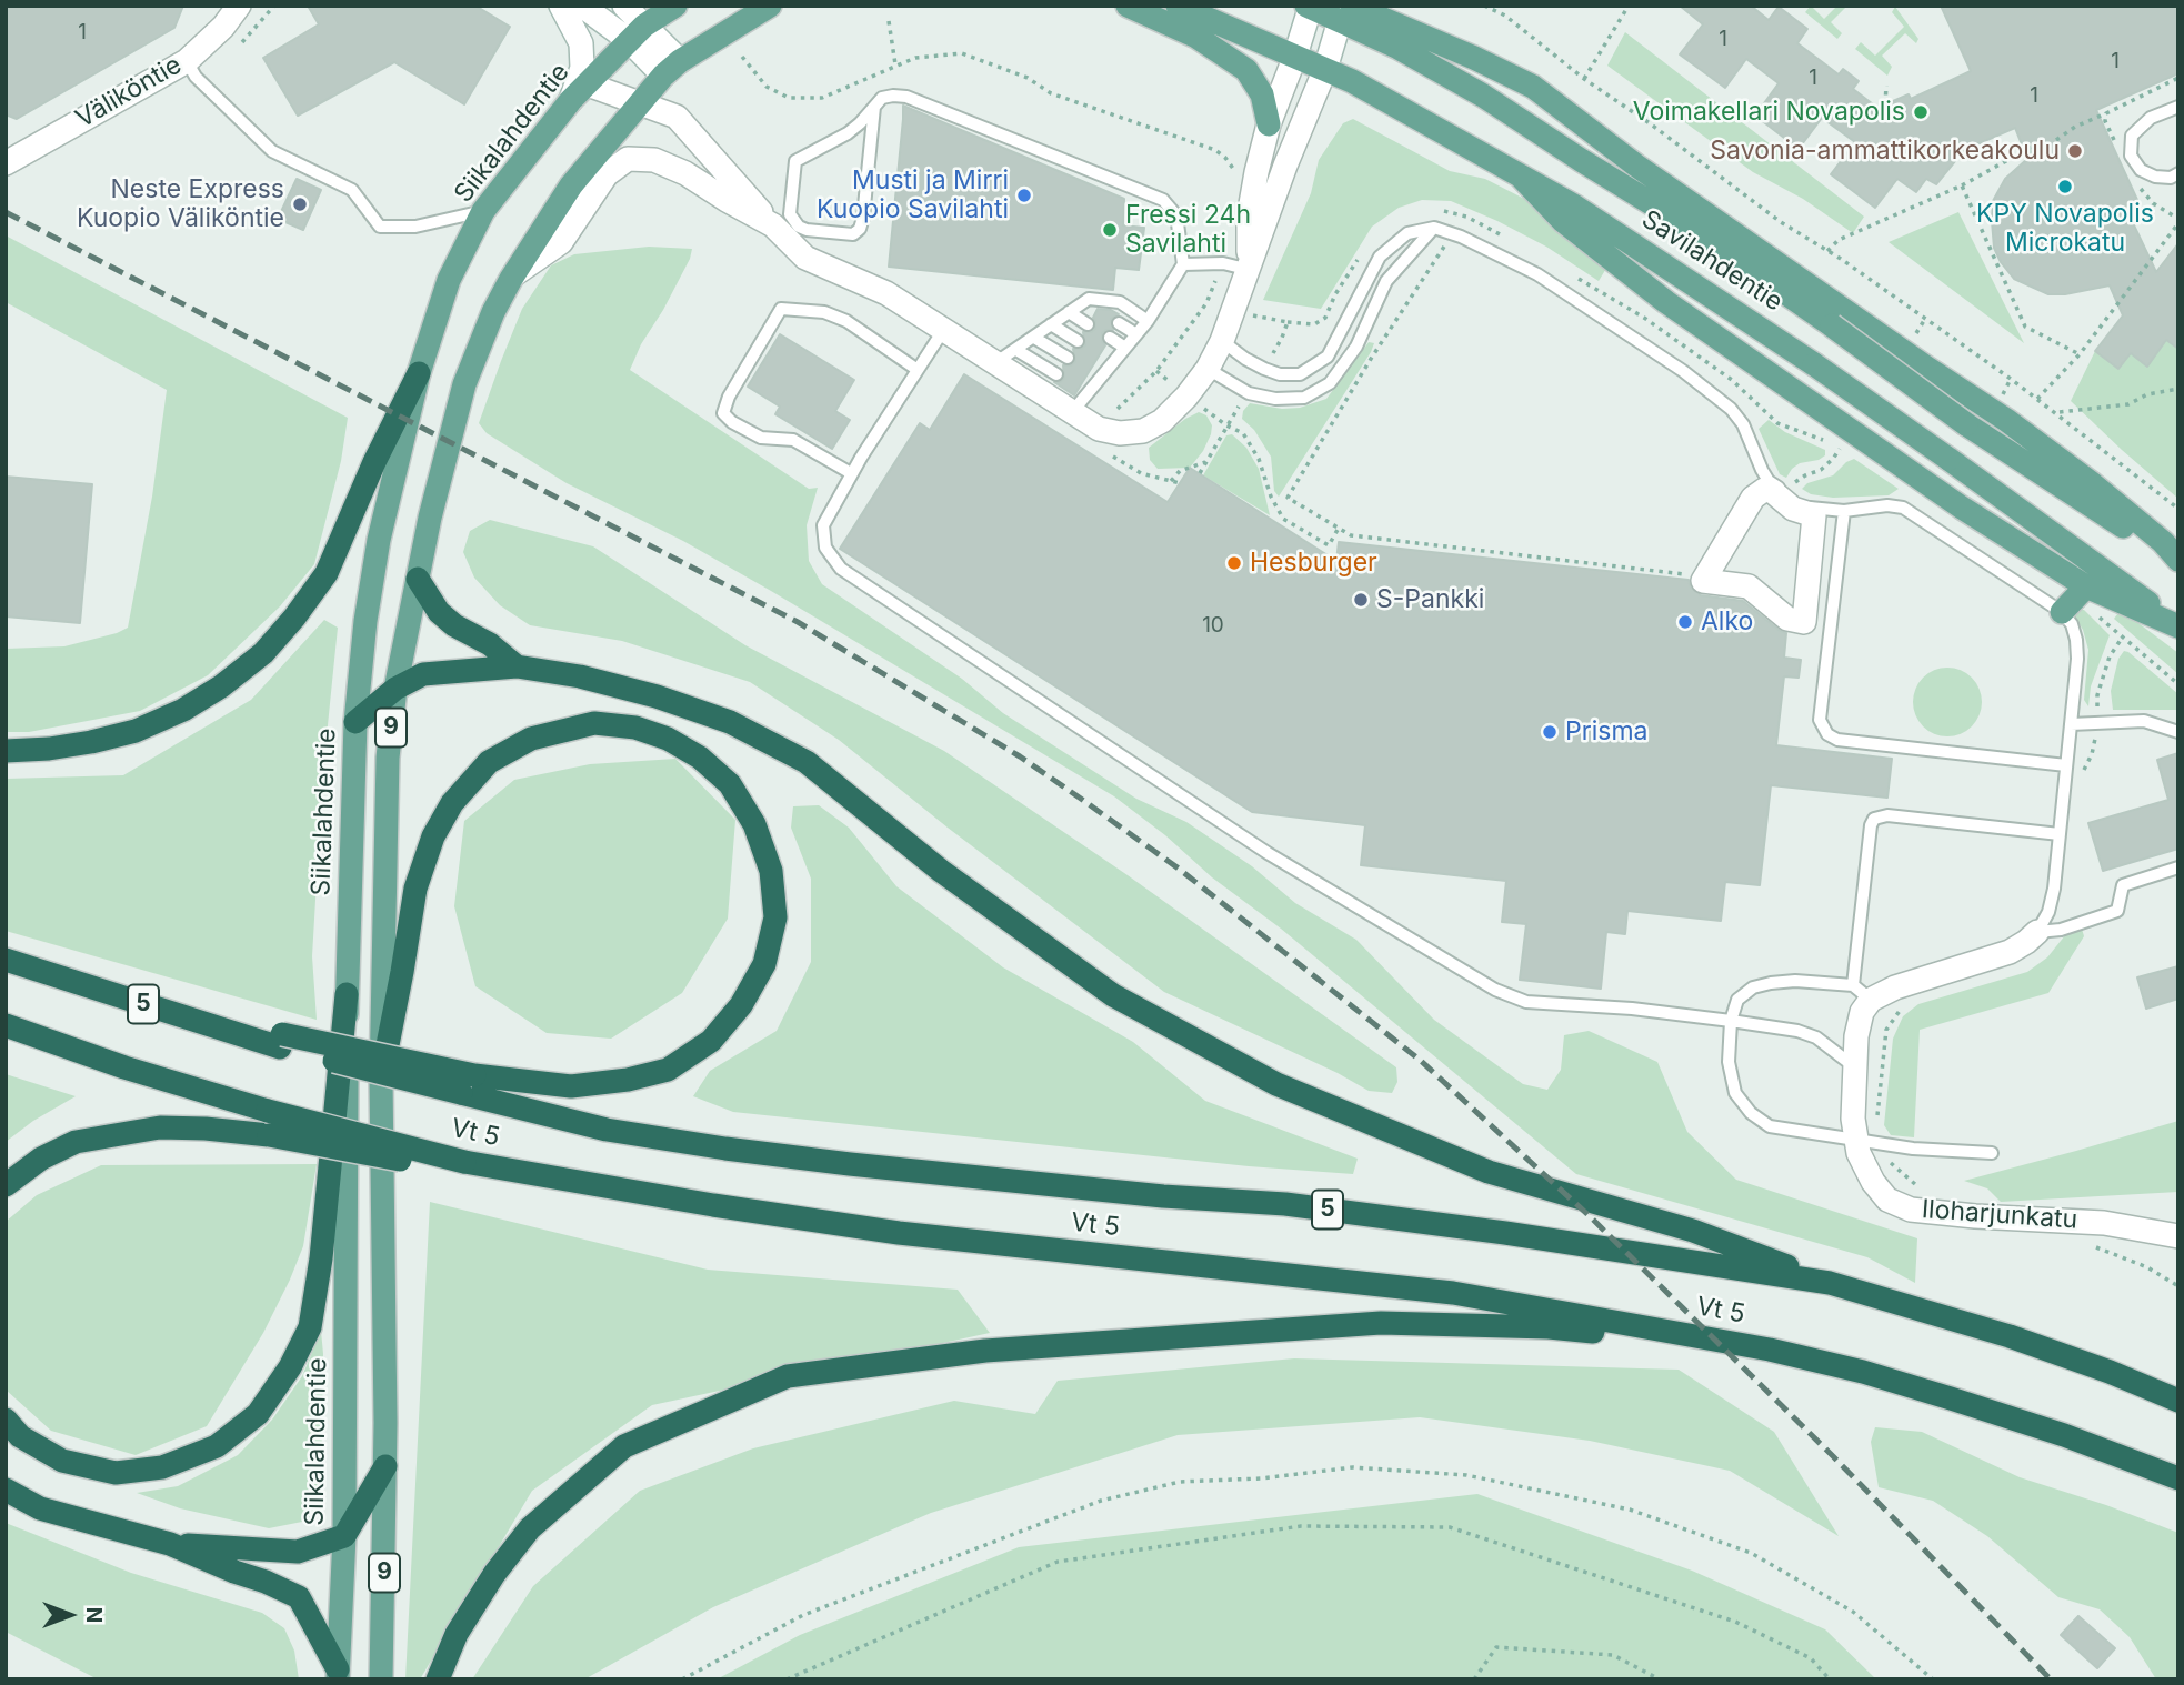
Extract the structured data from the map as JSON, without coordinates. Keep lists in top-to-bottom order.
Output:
{
  "streets": {
    "highway": ["5", "Vt 5"],
    "main road": ["Siikalahdentie", "Savilahdentie", "9"],
    "street": ["Väliköntie", "Iloharjunkatu"]
  },
  "places": [
    "Voimakellari Novapolis",
    "Savonia-ammattikorkeakoulu",
    "KPY Novapolis Microkatu",
    "Musti ja Mirri Kuopio Savilahti",
    "Neste Express Kuopio Väliköntie",
    "Fressi 24h Savilahti",
    "Hesburger",
    "S-Pankki",
    "Alko",
    "Prisma"
  ],
  "house_numbers": [
    "1",
    "1",
    "1",
    "1",
    "1",
    "10"
  ],
  "north": "right"
}
